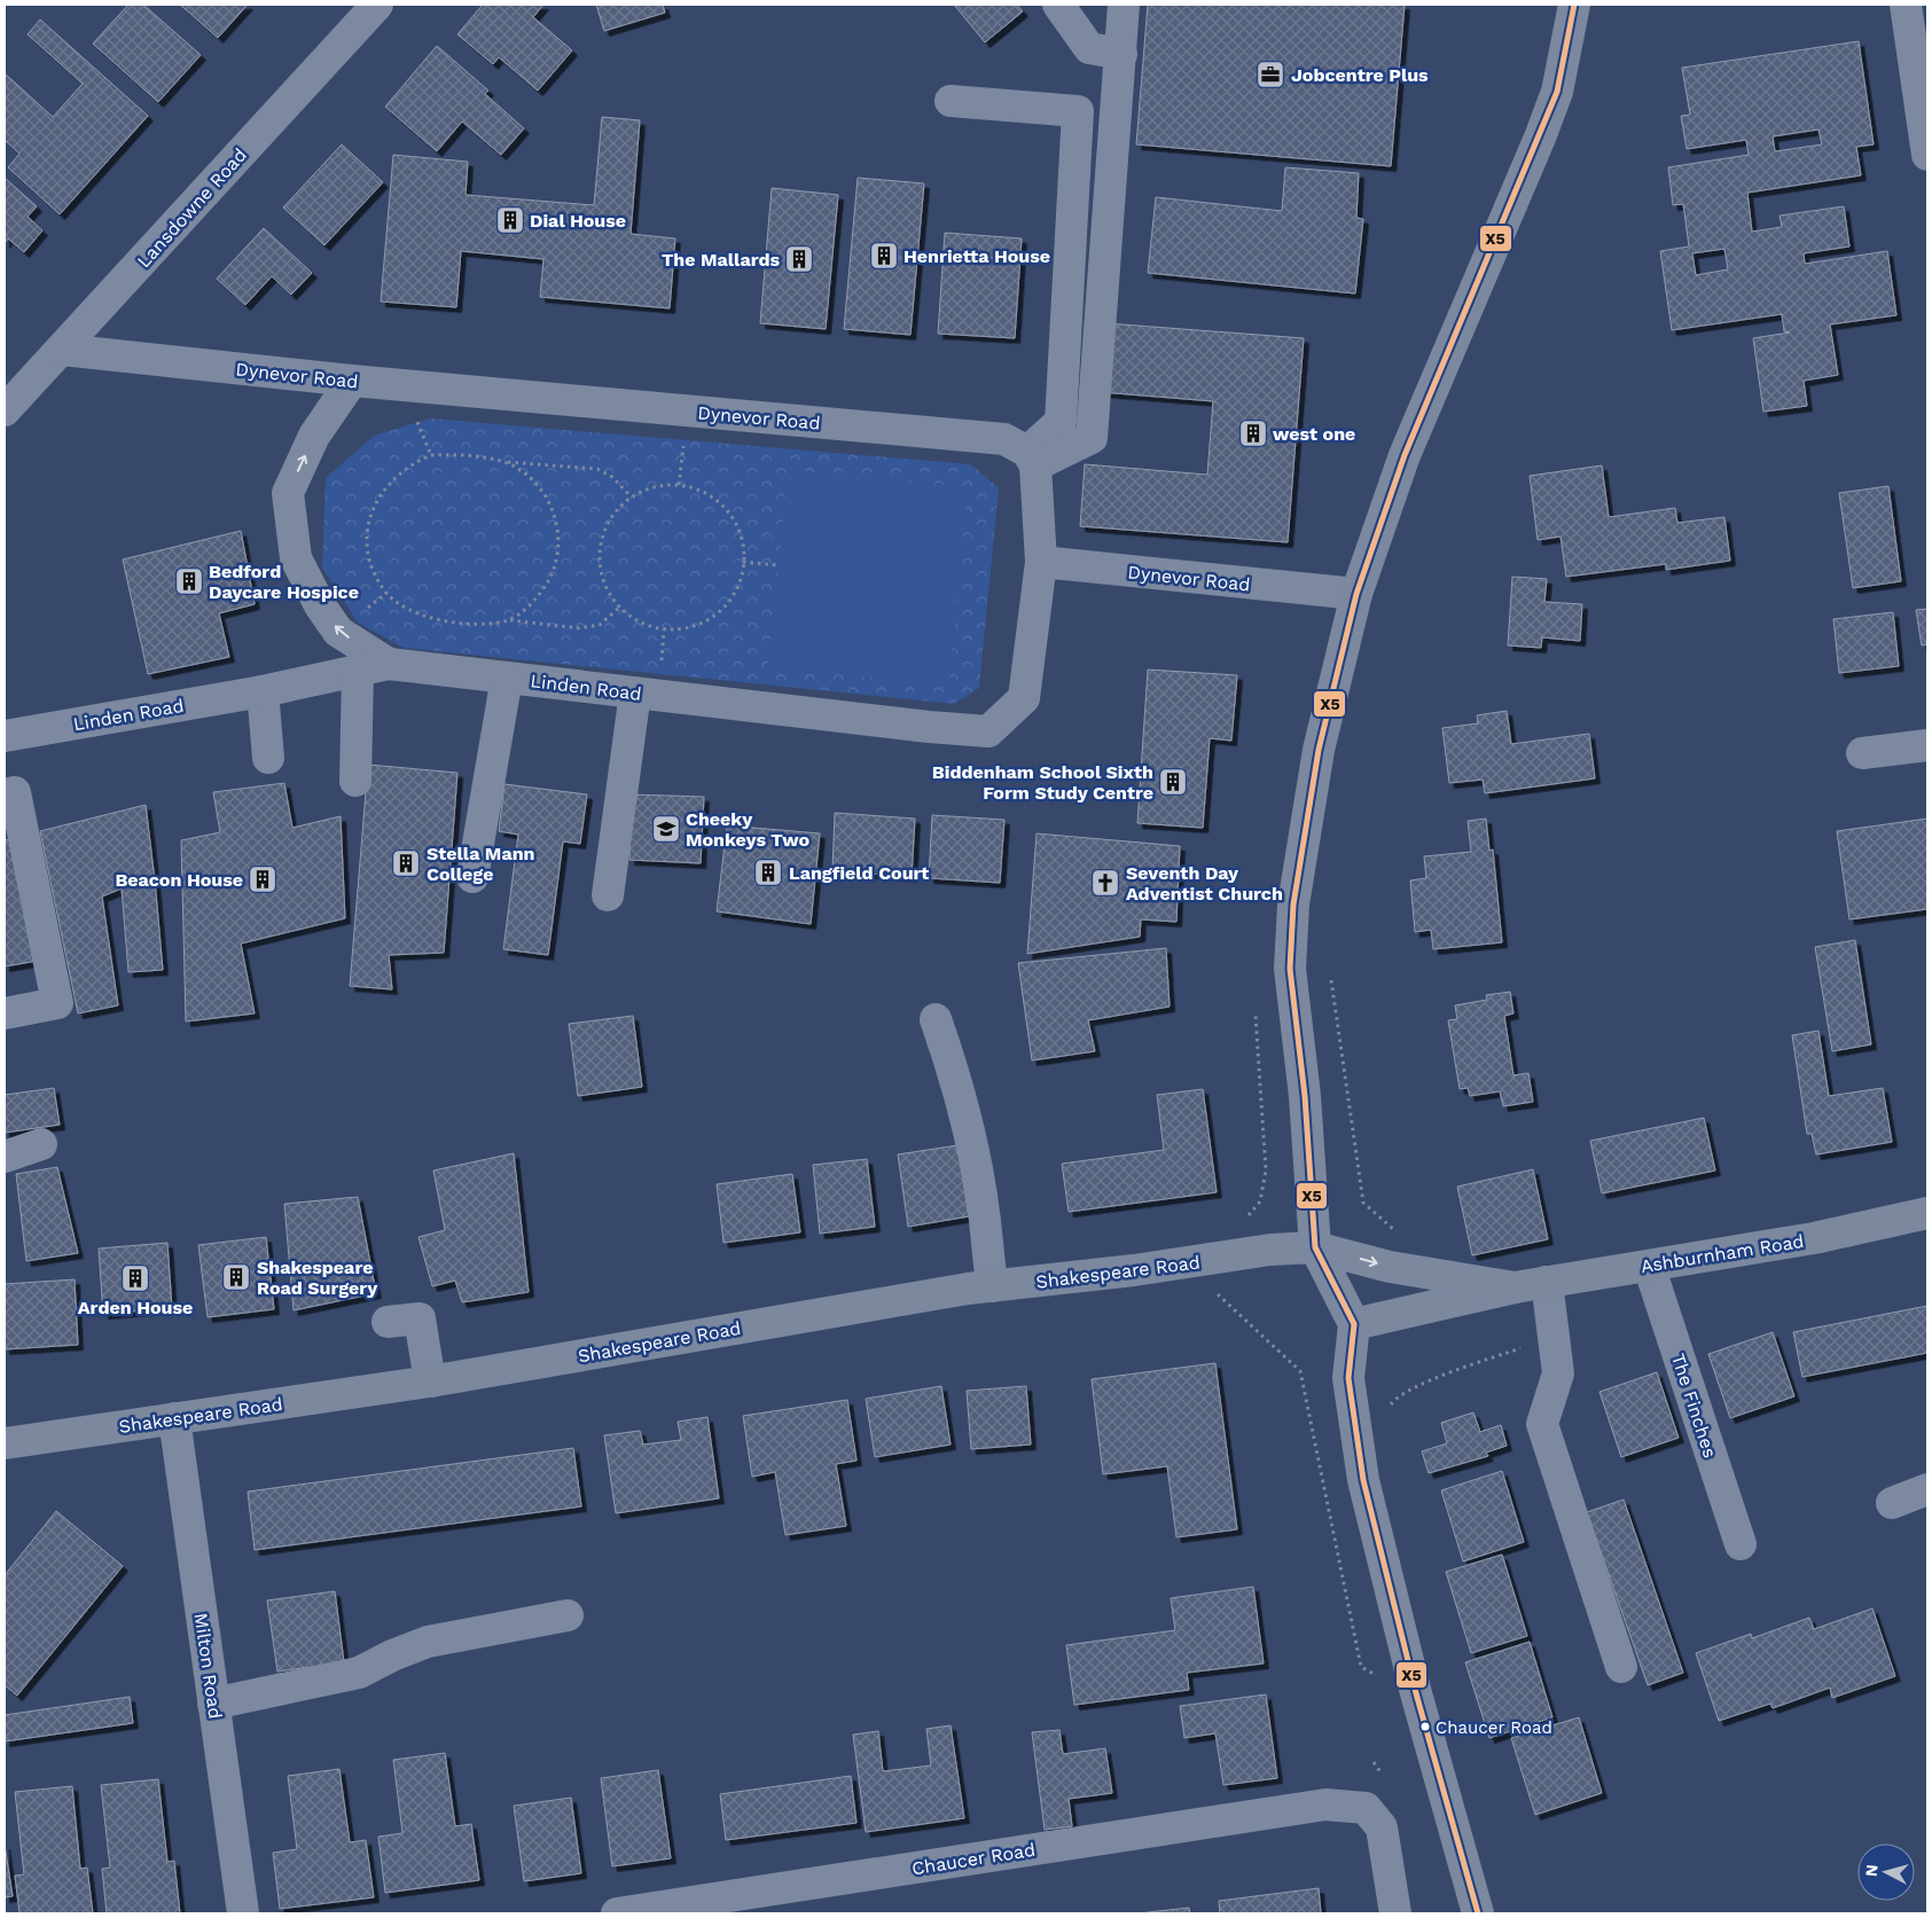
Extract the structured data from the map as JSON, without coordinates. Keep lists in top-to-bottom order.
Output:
{
  "streets": {
    "main road": ["Ashburnham Road", "Shakespeare Road"],
    "street": [
      "Lansdowne Road",
      "Dynevor Road",
      "Linden Road",
      "The Finches",
      "Milton Road",
      "Chaucer Road"
    ]
  },
  "crossings": [
    ["Lansdowne Road", "Dynevor Road"],
    ["Dynevor Road", "Linden Road"],
    ["Ashburnham Road", "Shakespeare Road"],
    ["Ashburnham Road", "The Finches"],
    ["Shakespeare Road", "Milton Road"]
  ],
  "places": {
    "office": ["Jobcentre Plus"],
    "building": [
      "Dial House",
      "Henrietta House",
      "The Mallards",
      "west one",
      "Bedford Daycare Hospice",
      "Biddenham School Sixth Form Study Centre",
      "Stella Mann College",
      "Langfield Court",
      "Beacon House",
      "Shakespeare Road Surgery",
      "Arden House"
    ],
    "school or university": ["Cheeky Monkeys Two"],
    "church": ["Seventh Day Adventist Church"],
    "other": ["Chaucer Road"]
  },
  "lines": ["transit line X5"],
  "north": "left"
}
